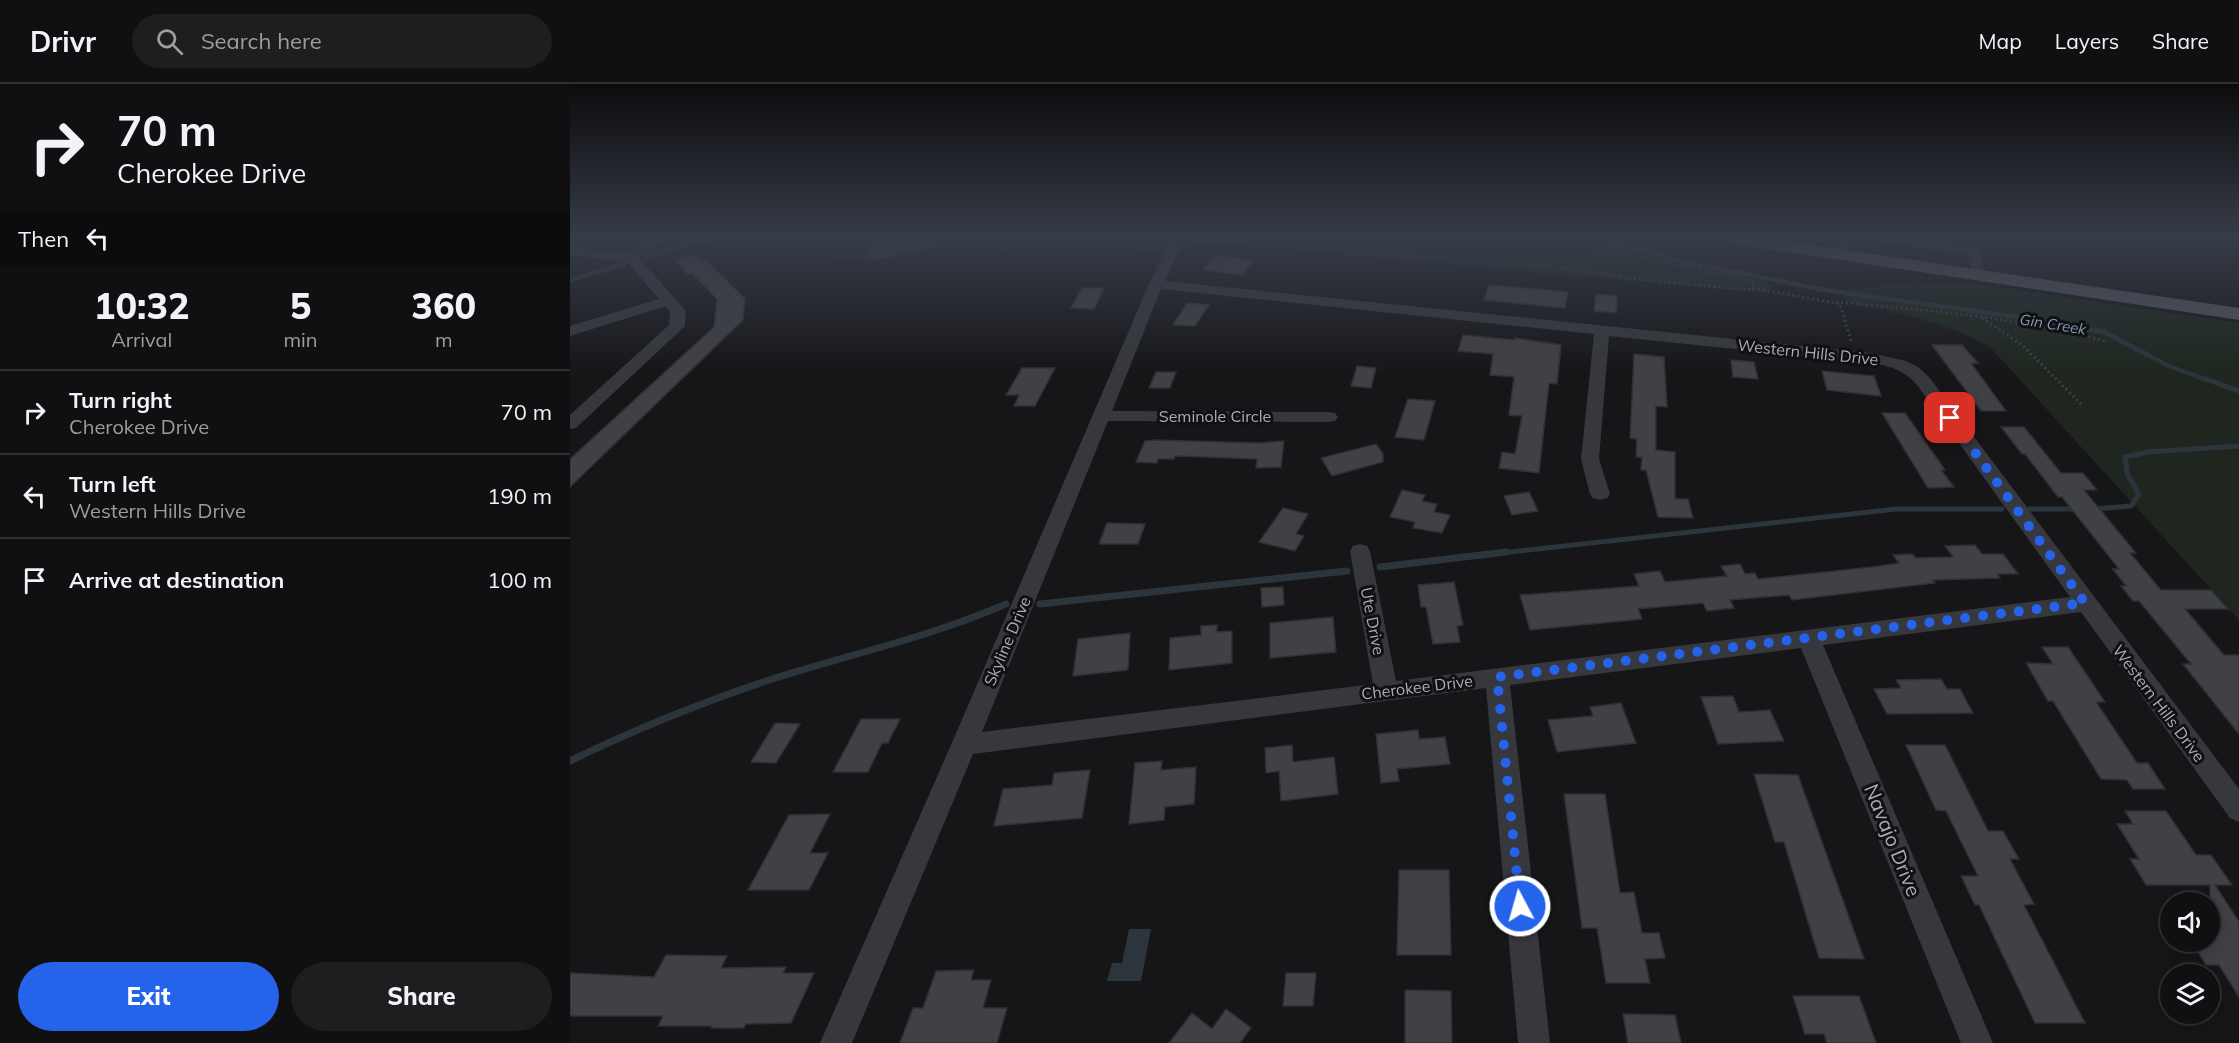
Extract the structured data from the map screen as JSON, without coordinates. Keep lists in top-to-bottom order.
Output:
{
  "streets": {
    "street": [
      "Western Hills Drive",
      "Seminole Circle",
      "Ute Drive",
      "Skyline Drive",
      "Cherokee Drive",
      "Navajo Drive"
    ]
  },
  "crossings": [
    ["Western Hills Drive", "Skyline Drive"],
    ["Western Hills Drive", "Cherokee Drive"],
    ["Seminole Circle", "Skyline Drive"],
    ["Ute Drive", "Cherokee Drive"],
    ["Skyline Drive", "Cherokee Drive"],
    ["Cherokee Drive", "Navajo Drive"]
  ],
  "water": ["Gin Creek"],
  "page": {
    "header": "Drivr",
    "search": "Search here",
    "nav": ["Map", "Layers", "Share"],
    "turn": ["70 m", "Cherokee Drive"],
    "then": "Then",
    "eta": [
      "10:32",
      "Arrival",
      "5",
      "min",
      "360",
      "m"
    ],
    "list": [
      {
        "name": "Turn right",
        "note": "Cherokee Drive",
        "value": "70 m"
      },
      {
        "name": "Turn left",
        "note": "Western Hills Drive",
        "value": "190 m"
      },
      {
        "name": "Arrive at destination",
        "value": "100 m"
      }
    ],
    "buttons": ["Exit", "Share"]
  }
}
